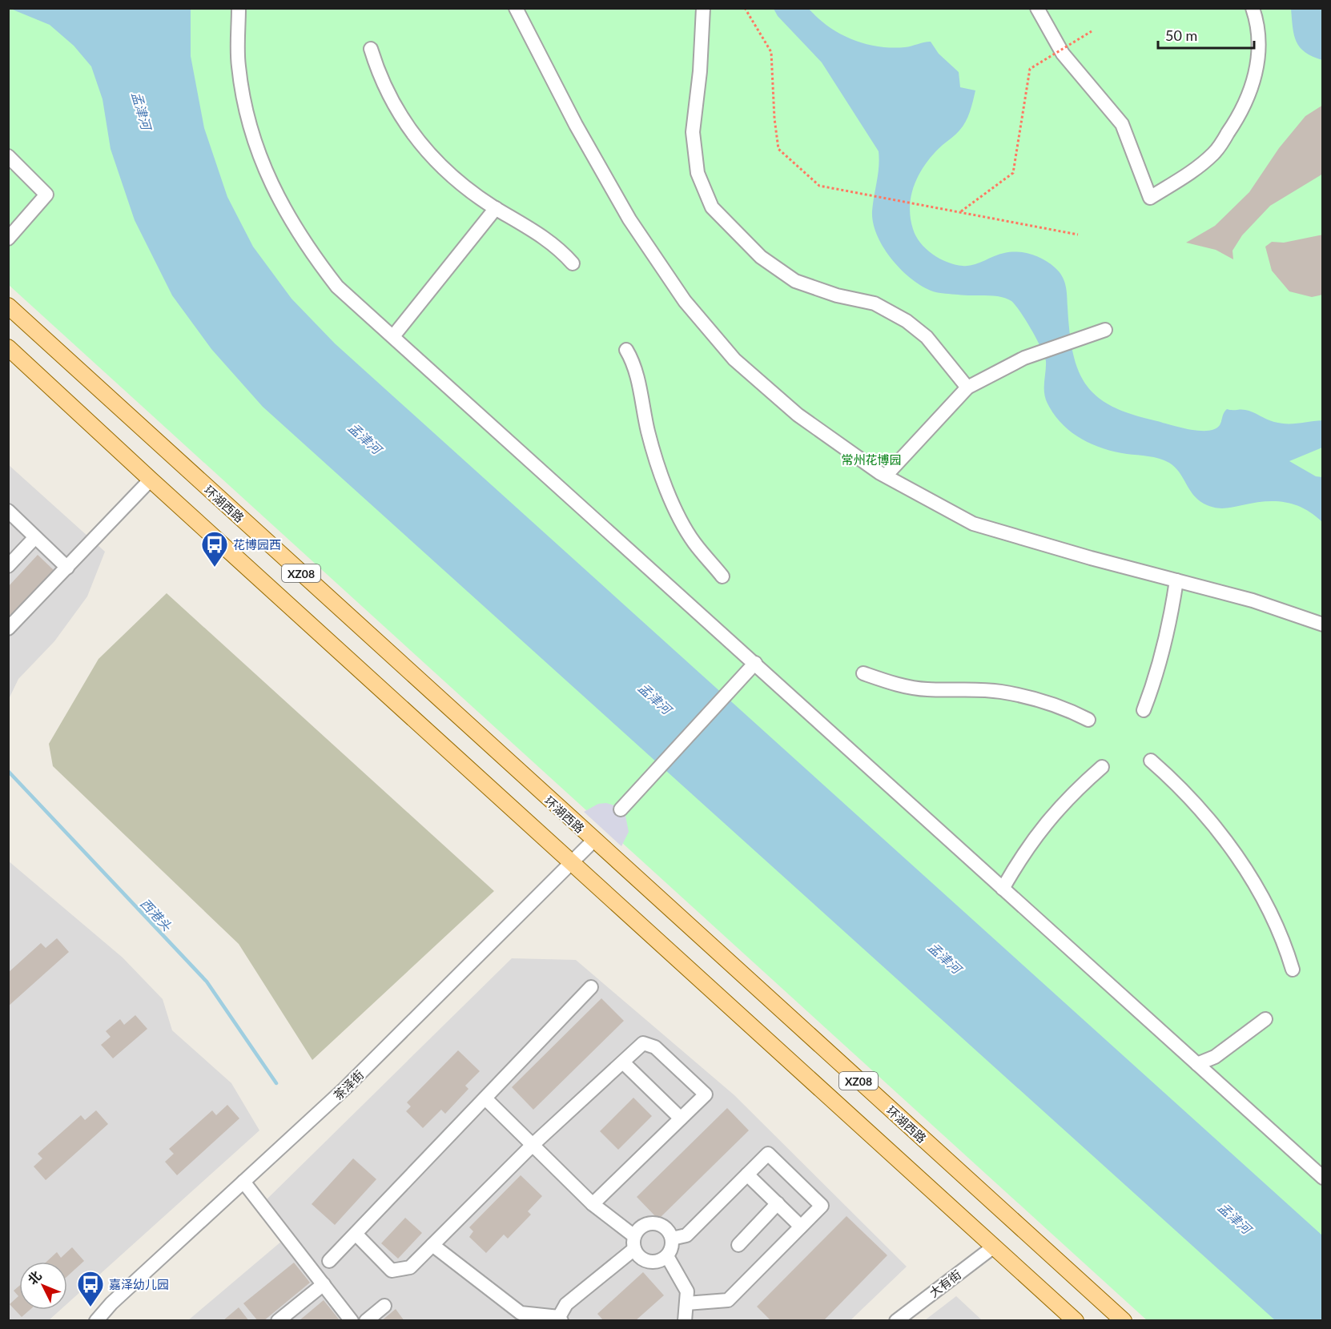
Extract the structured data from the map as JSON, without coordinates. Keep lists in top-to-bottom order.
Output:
{
  "streets": {
    "main road": ["环湖西路", "XZ08"],
    "street": ["茶泽街", "大有街"]
  },
  "crossings": [
    ["环湖西路", "茶泽街"],
    ["XZ08", "茶泽街"],
    ["XZ08", "大有街"]
  ],
  "water": ["孟津河", "西港头"],
  "parks": ["常州花博园"],
  "places": {
    "bus stop": ["花博园西", "嘉泽幼儿园"]
  },
  "scale_bar": "50 m",
  "north": "top left"
}
